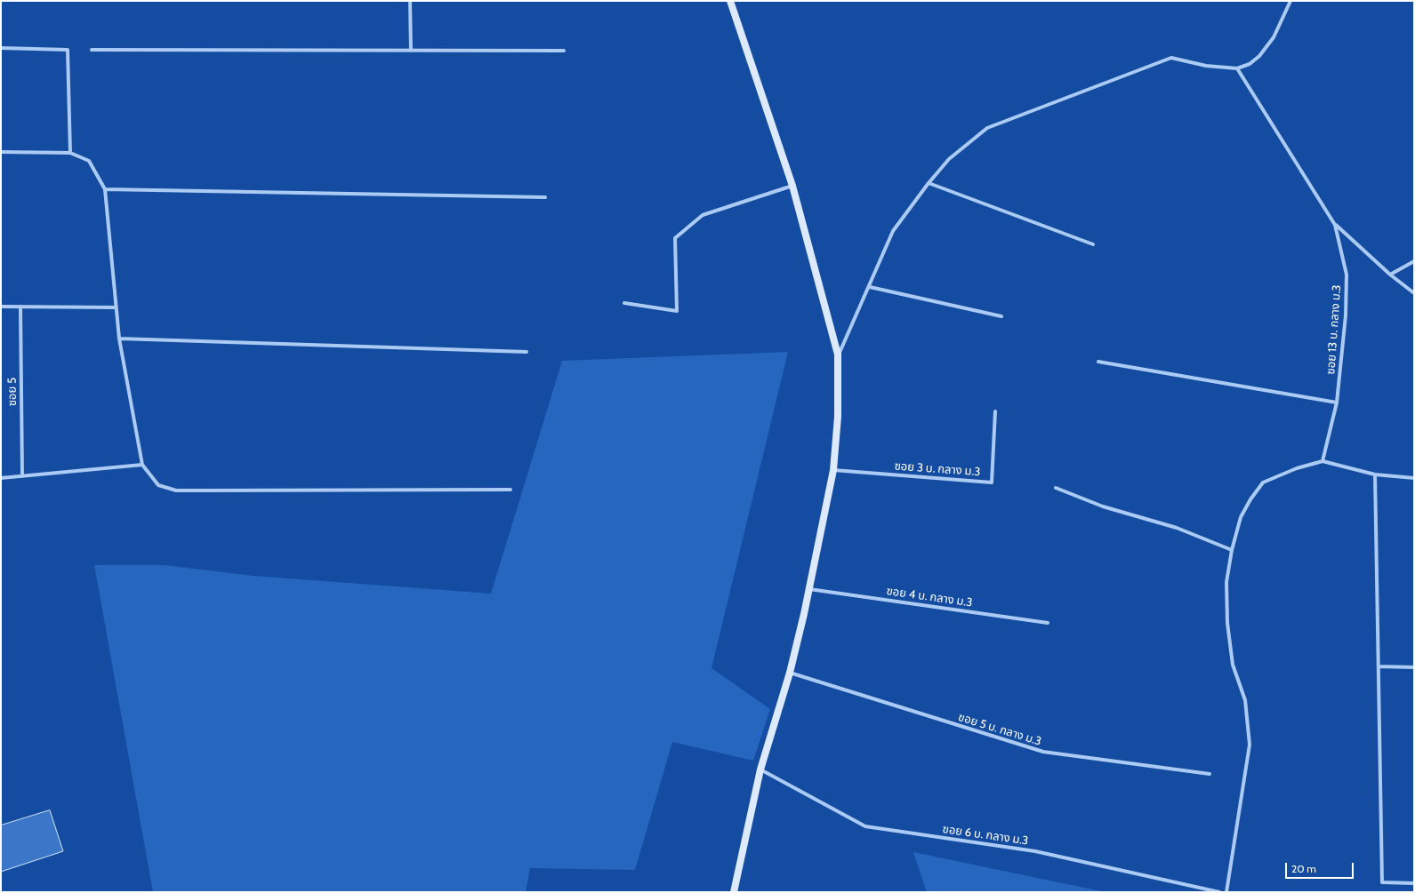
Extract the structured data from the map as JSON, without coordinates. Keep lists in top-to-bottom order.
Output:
{
  "streets": {
    "street": [
      "ฃอย 13 บ. กลาง ม.3",
      "ซอย 5",
      "ฃอย 3 บ. กลาง ม.3",
      "ฃอย 4 บ. กลาง ม.3",
      "ฃอย 5 บ. กลาง ม.3",
      "ฃอย 6 บ. กลาง ม.3"
    ]
  },
  "scale_bar": "20 m"
}
